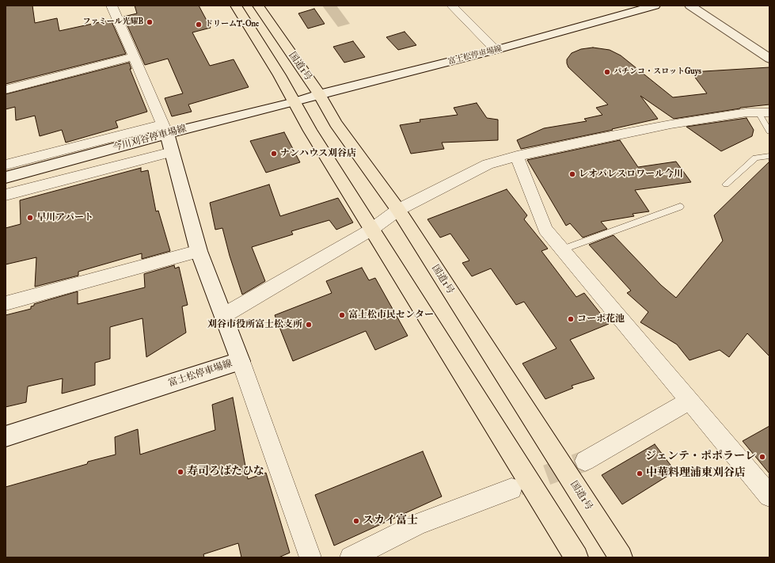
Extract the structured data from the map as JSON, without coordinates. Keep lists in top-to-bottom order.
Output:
{
  "streets": {
    "highway": ["国道1号"],
    "main road": ["富士松停車場線", "今川刈谷停車場線"]
  },
  "crossings": [
    ["富士松停車場線", "国道1号"],
    ["富士松停車場線", "今川刈谷停車場線"]
  ],
  "places": [
    "ファミール光耀B",
    "ドリームT-One",
    "パチンコ・スロットGuys",
    "ナンハウス刈谷店",
    "レオパレスロワール今川",
    "早川アパート",
    "富士松市民センター",
    "コーポ花池",
    "刈谷市役所富士松支所",
    "ジェンテ・ポポラーレ",
    "寿司ろばたひな",
    "中華料理浦東刈谷店",
    "スカイ富士"
  ]
}
